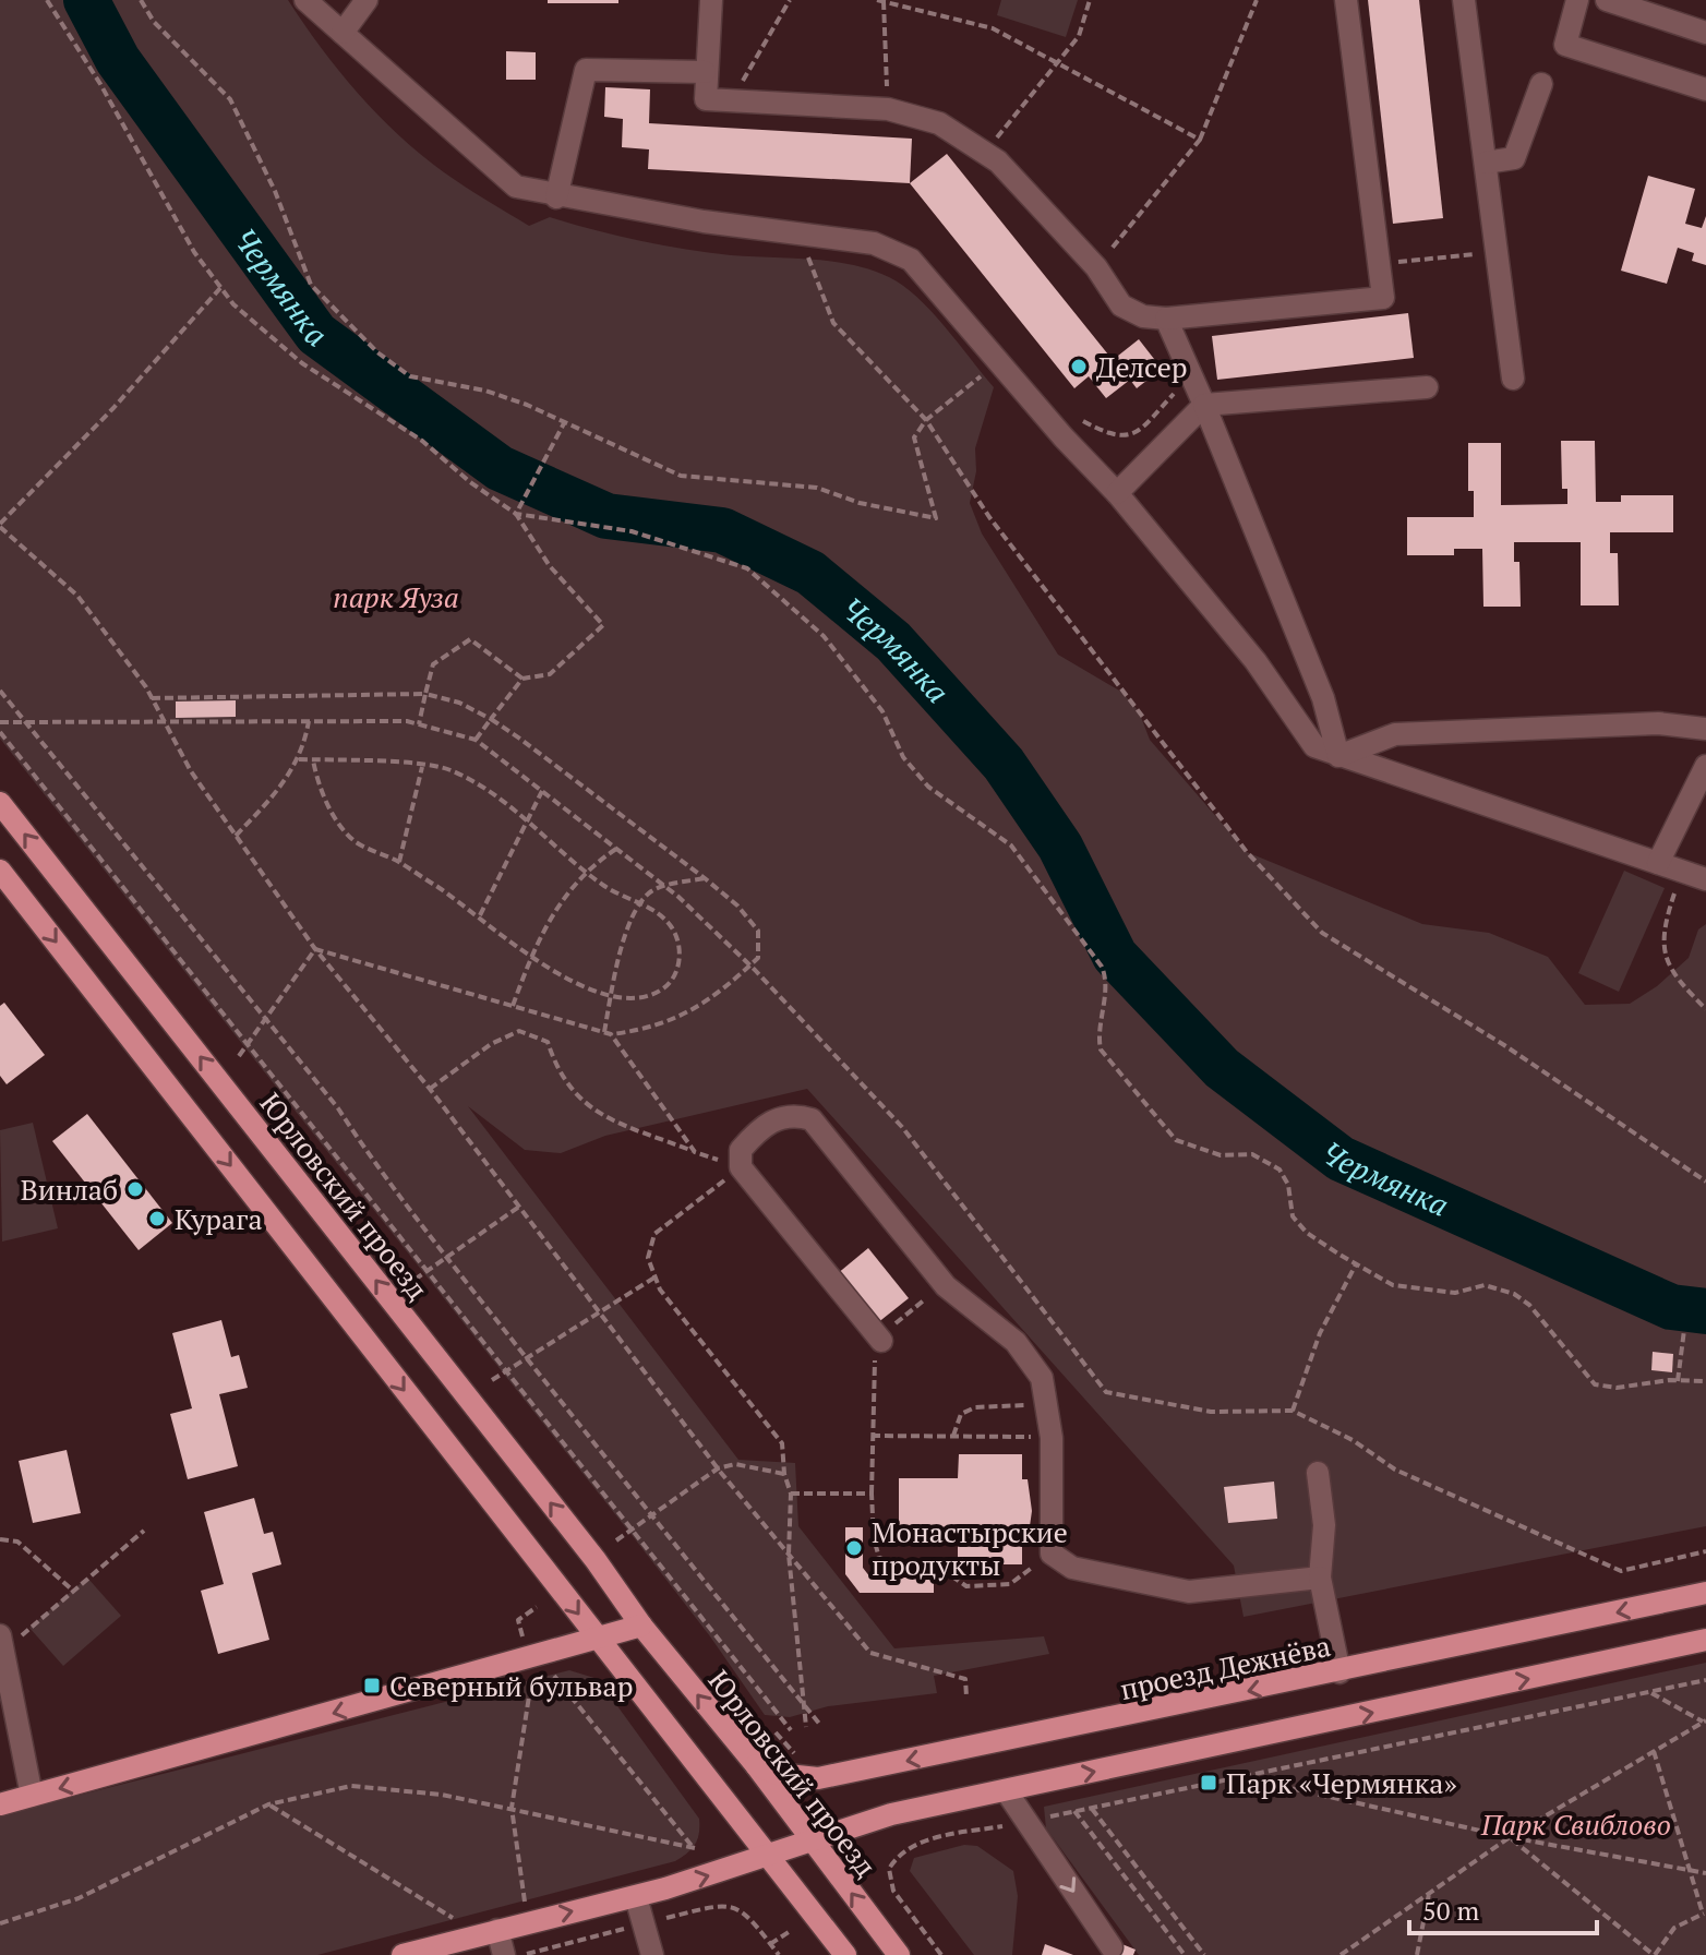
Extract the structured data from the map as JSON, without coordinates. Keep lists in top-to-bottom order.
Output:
{
  "streets": {
    "main road": ["Юрловский проезд", "проезд Дежнёва"]
  },
  "crossings": [
    ["Юрловский проезд", "проезд Дежнёва"]
  ],
  "water": ["Чермянка"],
  "parks": ["парк Яуза", "Парк Свиблово"],
  "places": {
    "other": [
      "Делсер",
      "Винлаб",
      "Курага",
      "Монастырские продукты"
    ],
    "transit": ["Северный бульвар", "Парк «Чермянка»"]
  },
  "scale_bar": "50 m"
}
